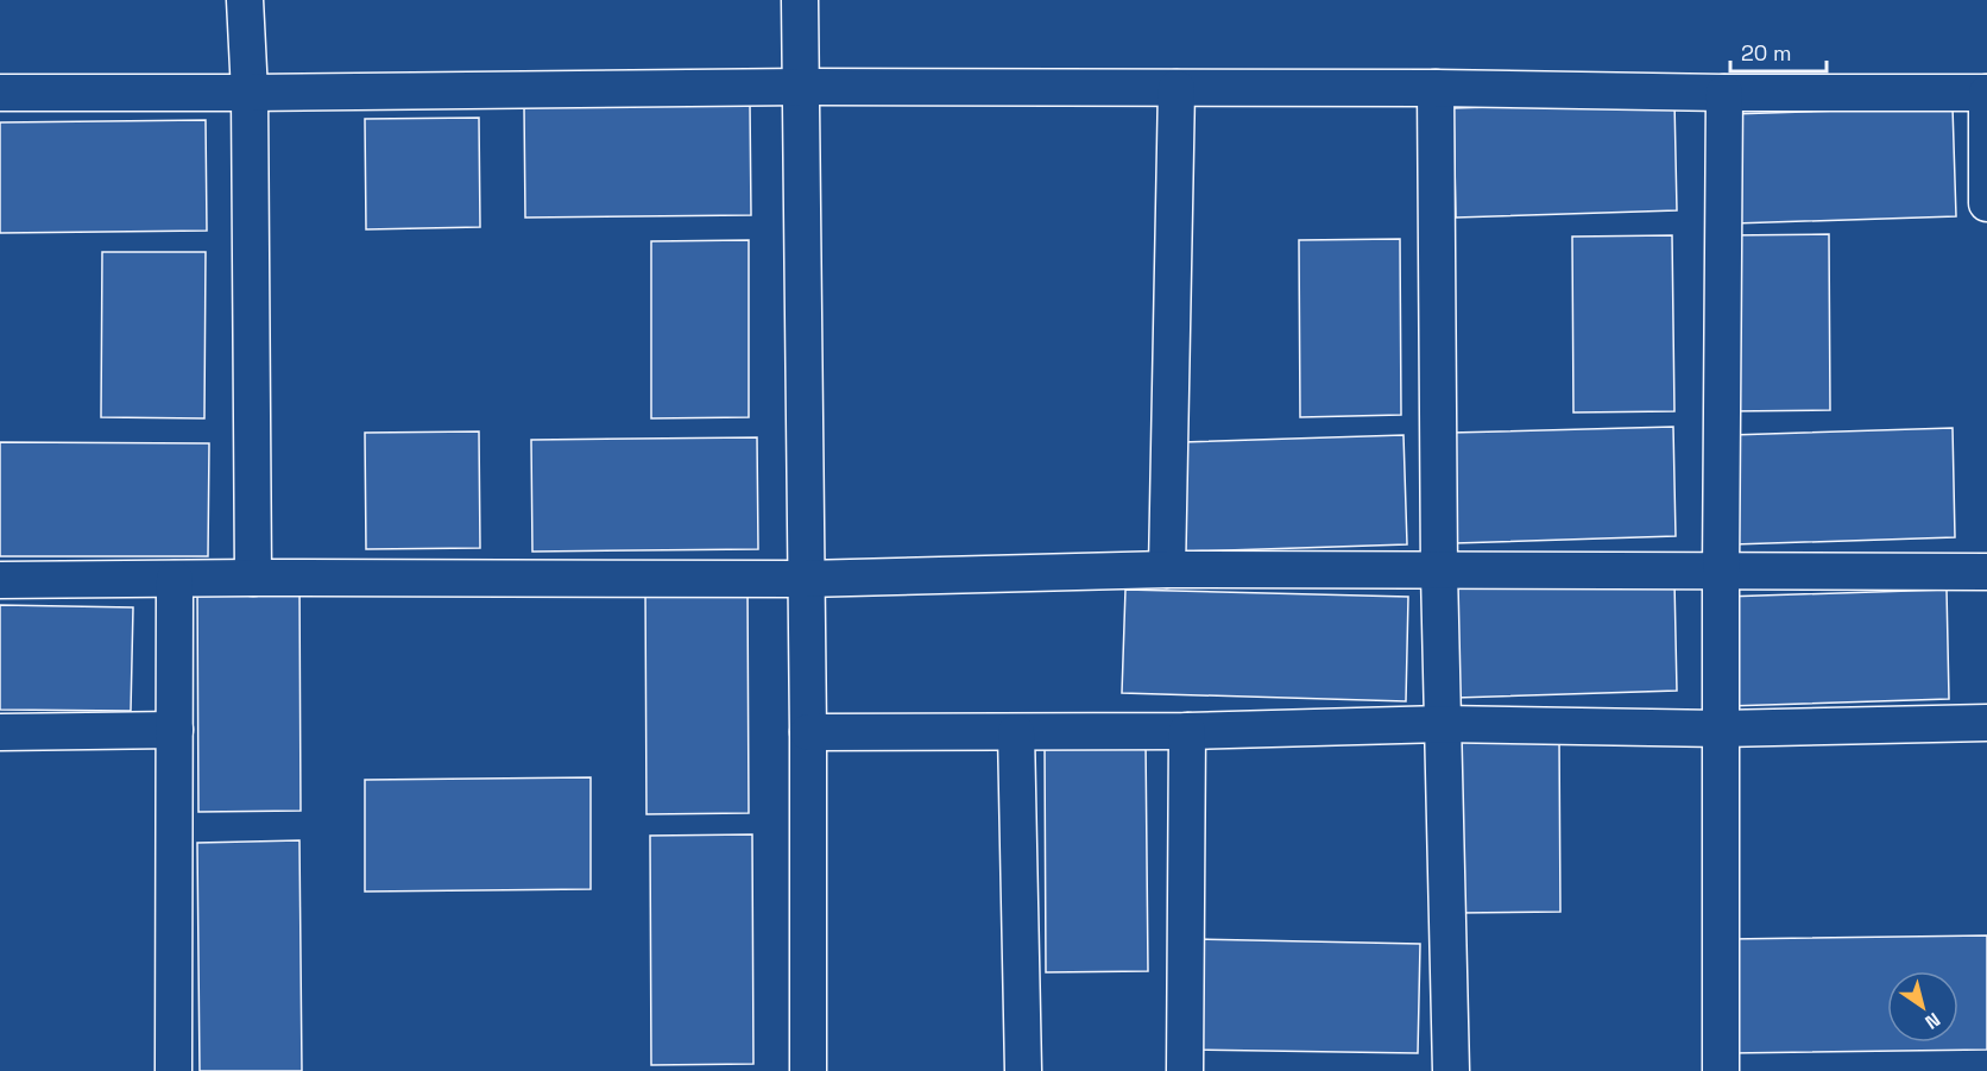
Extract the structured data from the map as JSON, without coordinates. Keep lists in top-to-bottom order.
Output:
{
  "scale_bar": "20 m",
  "north": "bottom right"
}
